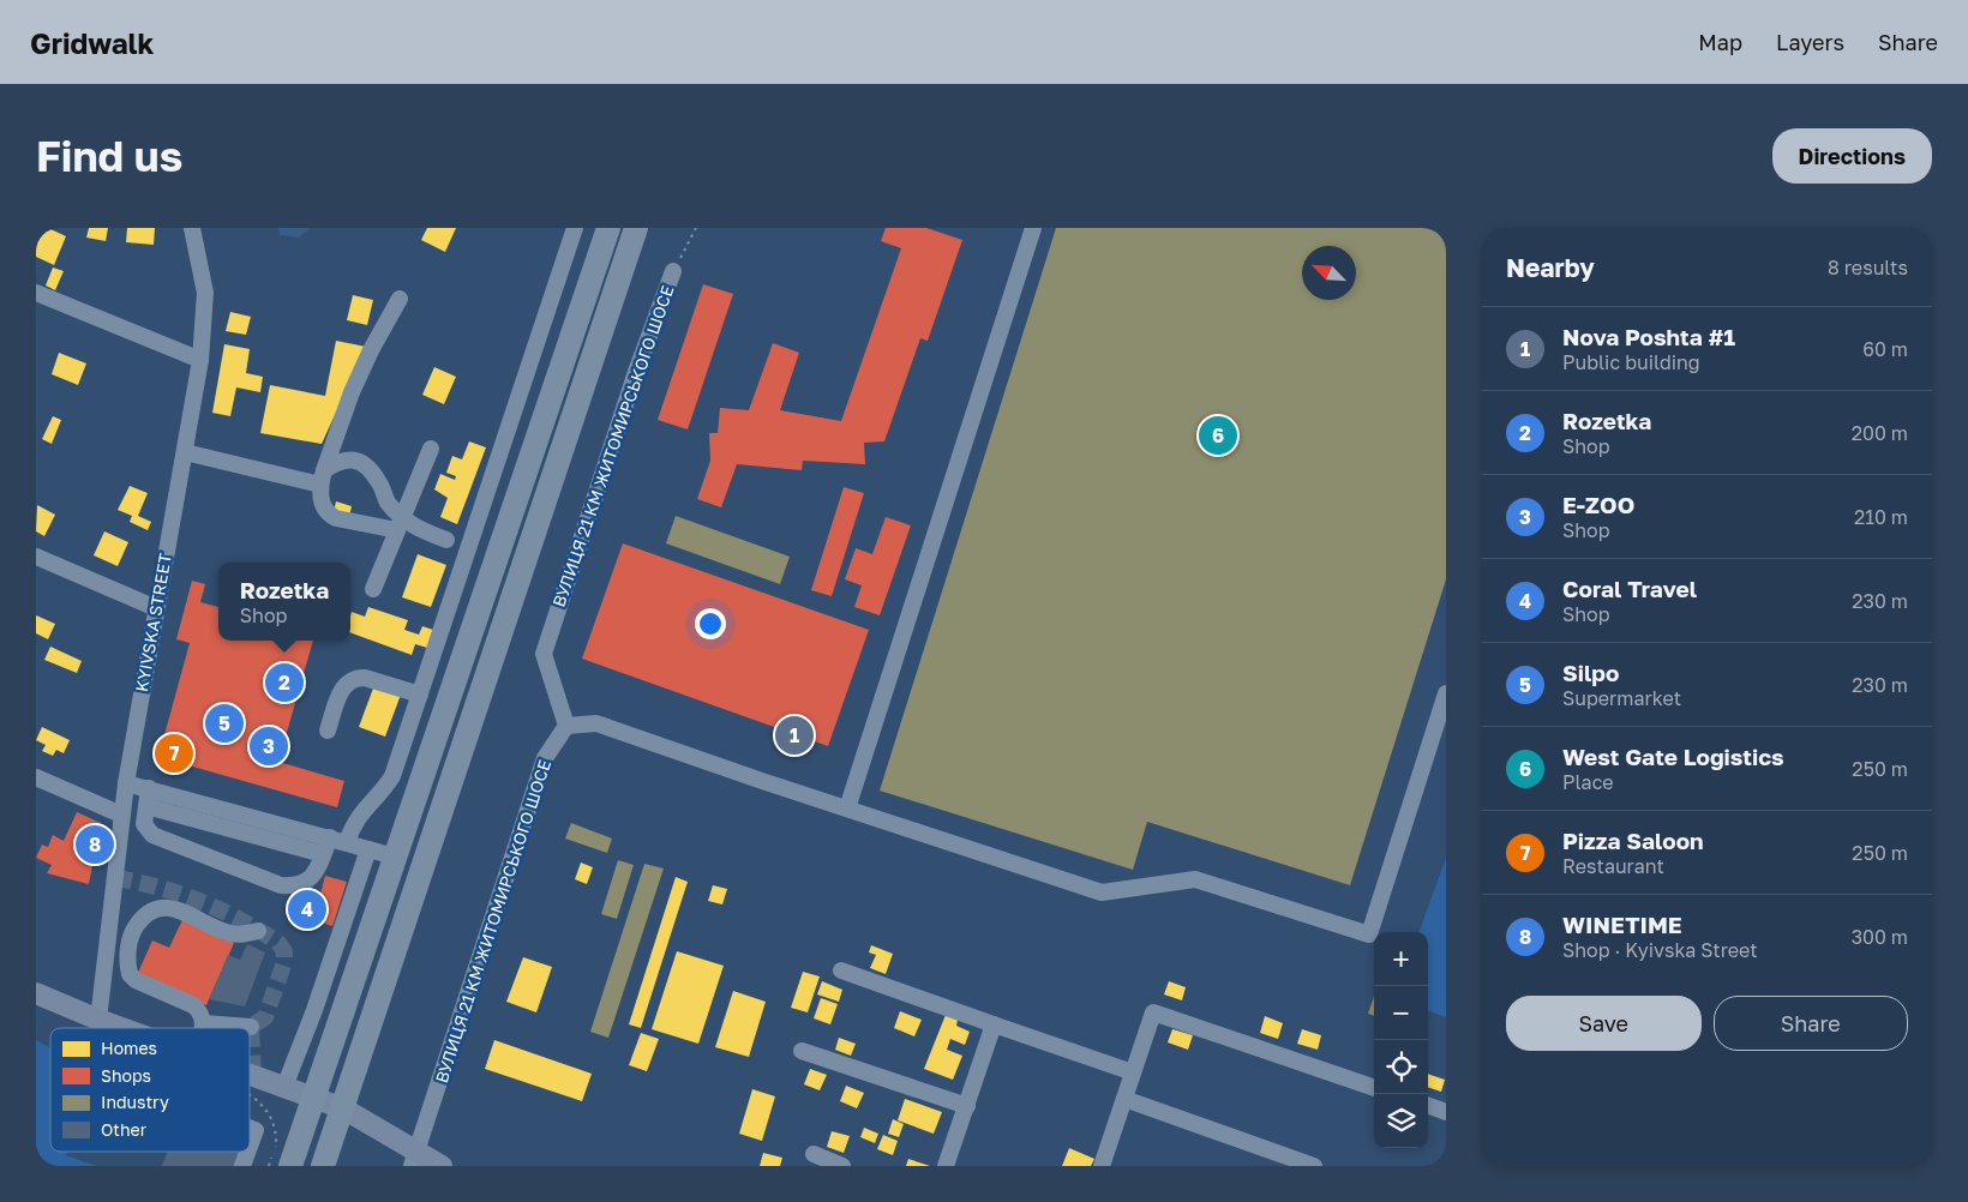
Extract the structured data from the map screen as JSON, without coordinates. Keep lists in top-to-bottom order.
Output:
{
  "streets": {
    "street": ["ВУЛИЦЯ 21 КМ ЖИТОМИРСЬКОГО ШОСЕ", "KYIVSKA STREET"]
  },
  "legend": [
    "Homes",
    "Shops",
    "Industry",
    "Other"
  ],
  "north": "top left",
  "page": {
    "header": "Gridwalk",
    "nav": ["Map", "Layers", "Share"],
    "buttons": [
      "Directions",
      ["Save", "Share"]
    ],
    "title": "Find us",
    "heading": ["Nearby", "8 results"],
    "list": [
      {
        "mark": "1",
        "name": "Nova Poshta #1",
        "note": "Public building",
        "value": "60 m"
      },
      {
        "mark": "2",
        "name": "Rozetka",
        "note": "Shop",
        "value": "200 m"
      },
      {
        "mark": "3",
        "name": "E-ZOO",
        "note": "Shop",
        "value": "210 m"
      },
      {
        "mark": "4",
        "name": "Coral Travel",
        "note": "Shop",
        "value": "230 m"
      },
      {
        "mark": "5",
        "name": "Silpo",
        "note": "Supermarket",
        "value": "230 m"
      },
      {
        "mark": "6",
        "name": "West Gate Logistics",
        "note": "Place",
        "value": "250 m"
      },
      {
        "mark": "7",
        "name": "Pizza Saloon",
        "note": "Restaurant",
        "value": "250 m"
      },
      {
        "mark": "8",
        "name": "WINETIME",
        "note": "Shop · Kyivska Street",
        "value": "300 m"
      }
    ],
    "pins": [
      "6",
      "2",
      "5",
      "1",
      "3",
      "7",
      "8",
      "4"
    ],
    "popup": ["Rozetka", "Shop"],
    "map_buttons": ["+", "−"]
  }
}
